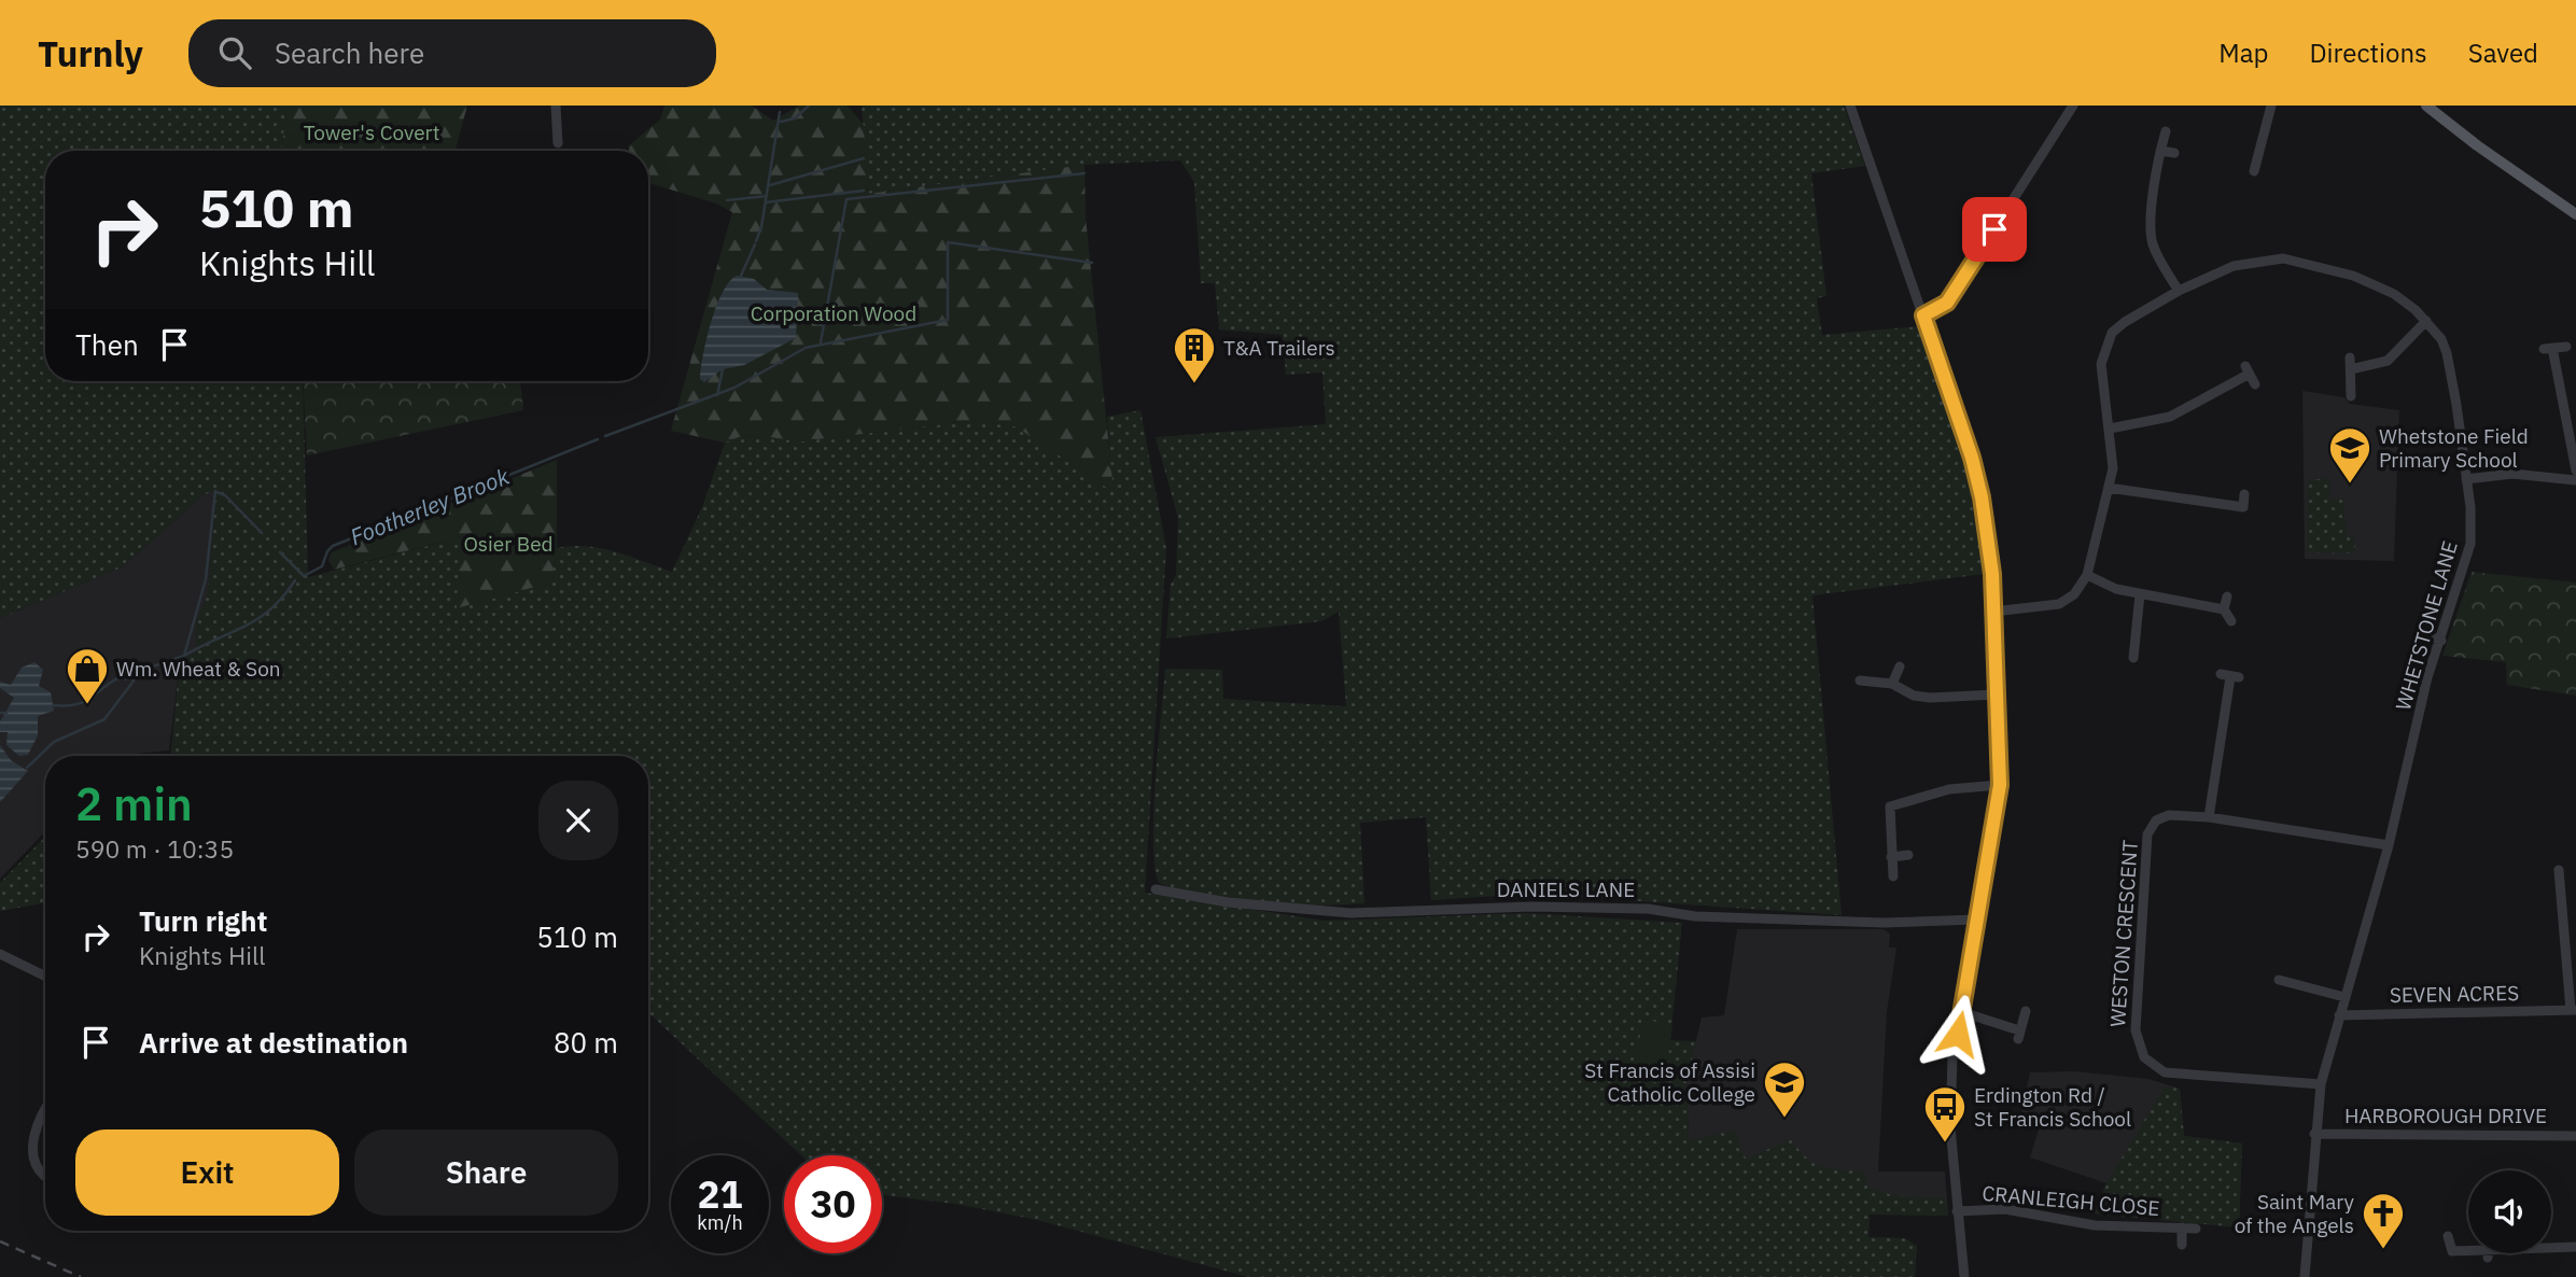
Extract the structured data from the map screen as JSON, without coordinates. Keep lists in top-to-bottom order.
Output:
{
  "streets": {
    "street": [
      "WHETSTONE LANE",
      "DANIELS LANE",
      "WESTON CRESCENT",
      "SEVEN ACRES",
      "HARBOROUGH DRIVE",
      "CRANLEIGH CLOSE"
    ]
  },
  "crossings": [
    ["WHETSTONE LANE", "WESTON CRESCENT"],
    ["WHETSTONE LANE", "SEVEN ACRES"],
    ["WHETSTONE LANE", "HARBOROUGH DRIVE"]
  ],
  "water": ["Footherley Brook"],
  "parks": ["Tower's Covert", "Corporation Wood", "Osier Bed"],
  "places": {
    "building": ["T&A Trailers"],
    "school or university": ["Whetstone Field Primary School", "St Francis of Assisi Catholic College"],
    "shop": ["Wm. Wheat & Son"],
    "bus stop": ["Erdington Rd / St Francis School"],
    "church": ["Saint Mary of the Angels"]
  },
  "page": {
    "header": "Turnly",
    "search": "Search here",
    "nav": ["Map", "Directions", "Saved"],
    "turn": ["510 m", "Knights Hill"],
    "then": "Then",
    "heading": ["2 min", "590 m · 10:35"],
    "list": [
      {
        "name": "Turn right",
        "note": "Knights Hill",
        "value": "510 m"
      },
      {
        "name": "Arrive at destination",
        "value": "80 m"
      }
    ],
    "buttons": ["Exit", "Share"],
    "speed": "21 km/h",
    "limit": "30"
  }
}
